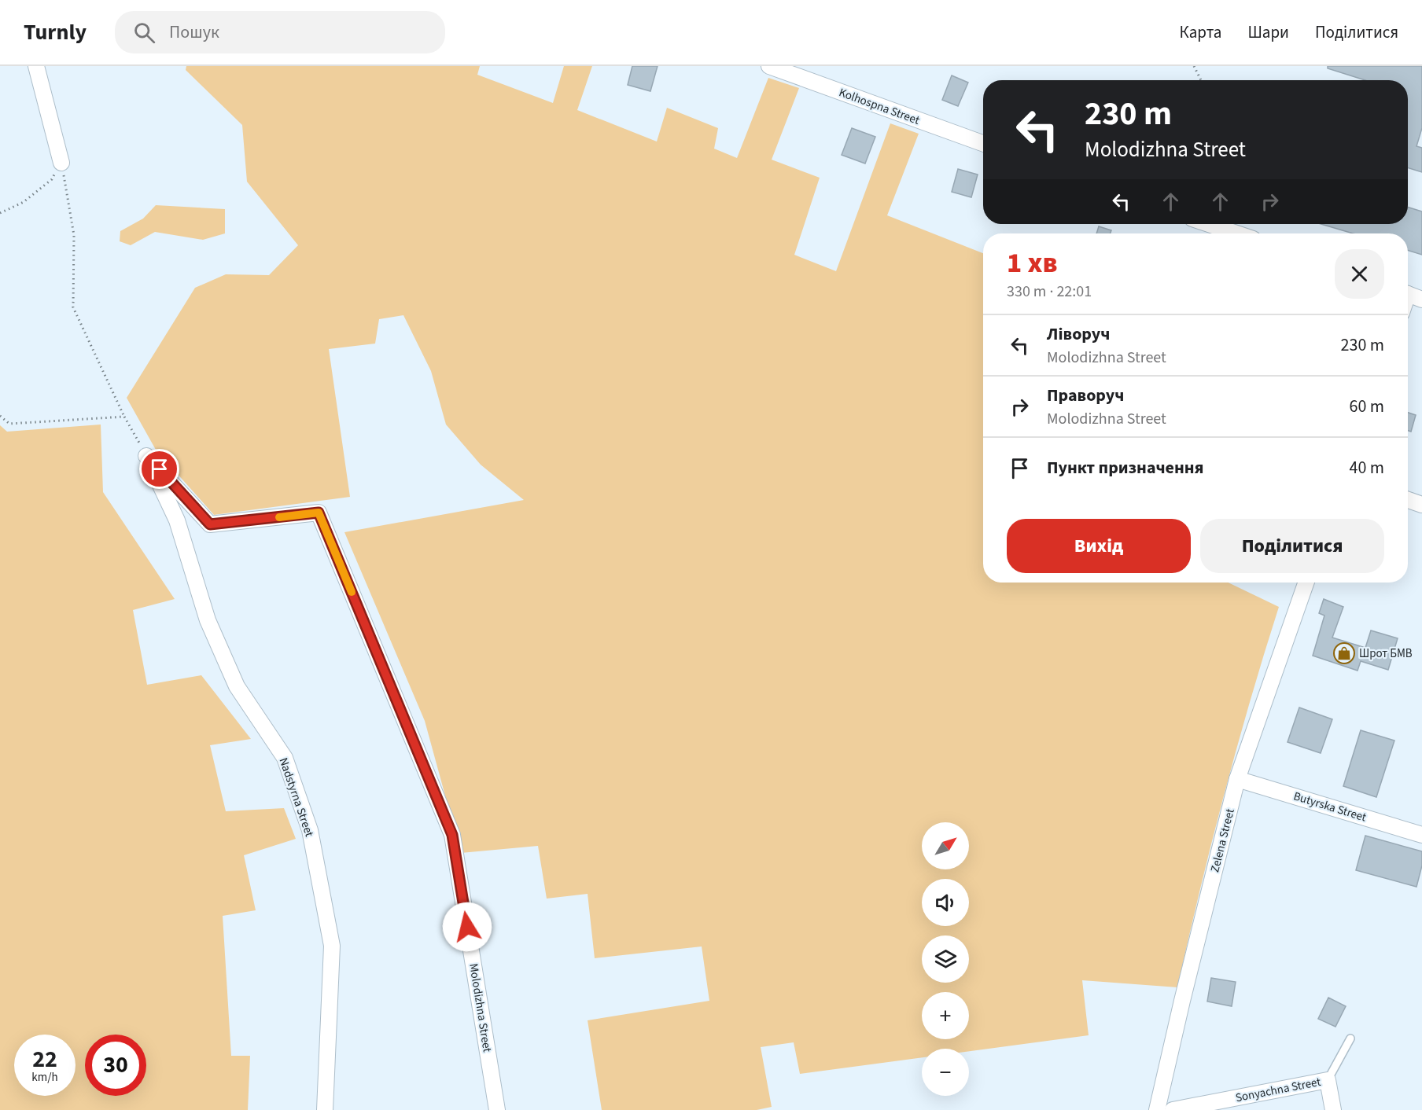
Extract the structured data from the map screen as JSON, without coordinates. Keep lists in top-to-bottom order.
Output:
{
  "streets": {
    "street": [
      "Kolhospna Street",
      "Nadstyrna Street",
      "Butyrska Street",
      "Zelena Street",
      "Molodizhna Street",
      "Sonyachna Street"
    ]
  },
  "crossings": [
    ["Nadstyrna Street", "Molodizhna Street"],
    ["Butyrska Street", "Zelena Street"]
  ],
  "places": {
    "shop": ["Шрот БМВ"]
  },
  "north": "top right",
  "page": {
    "header": "Turnly",
    "search": "Пошук",
    "nav": ["Карта", "Шари", "Поділитися"],
    "turn": ["230 m", "Molodizhna Street"],
    "heading": ["1 хв", "330 m · 22:01"],
    "list": [
      {
        "name": "Ліворуч",
        "note": "Molodizhna Street",
        "value": "230 m"
      },
      {
        "name": "Праворуч",
        "note": "Molodizhna Street",
        "value": "60 m"
      },
      {
        "name": "Пункт призначення",
        "value": "40 m"
      }
    ],
    "buttons": ["Вихід", "Поділитися"],
    "map_buttons": ["+", "−"],
    "speed": "22 km/h",
    "limit": "30"
  }
}
